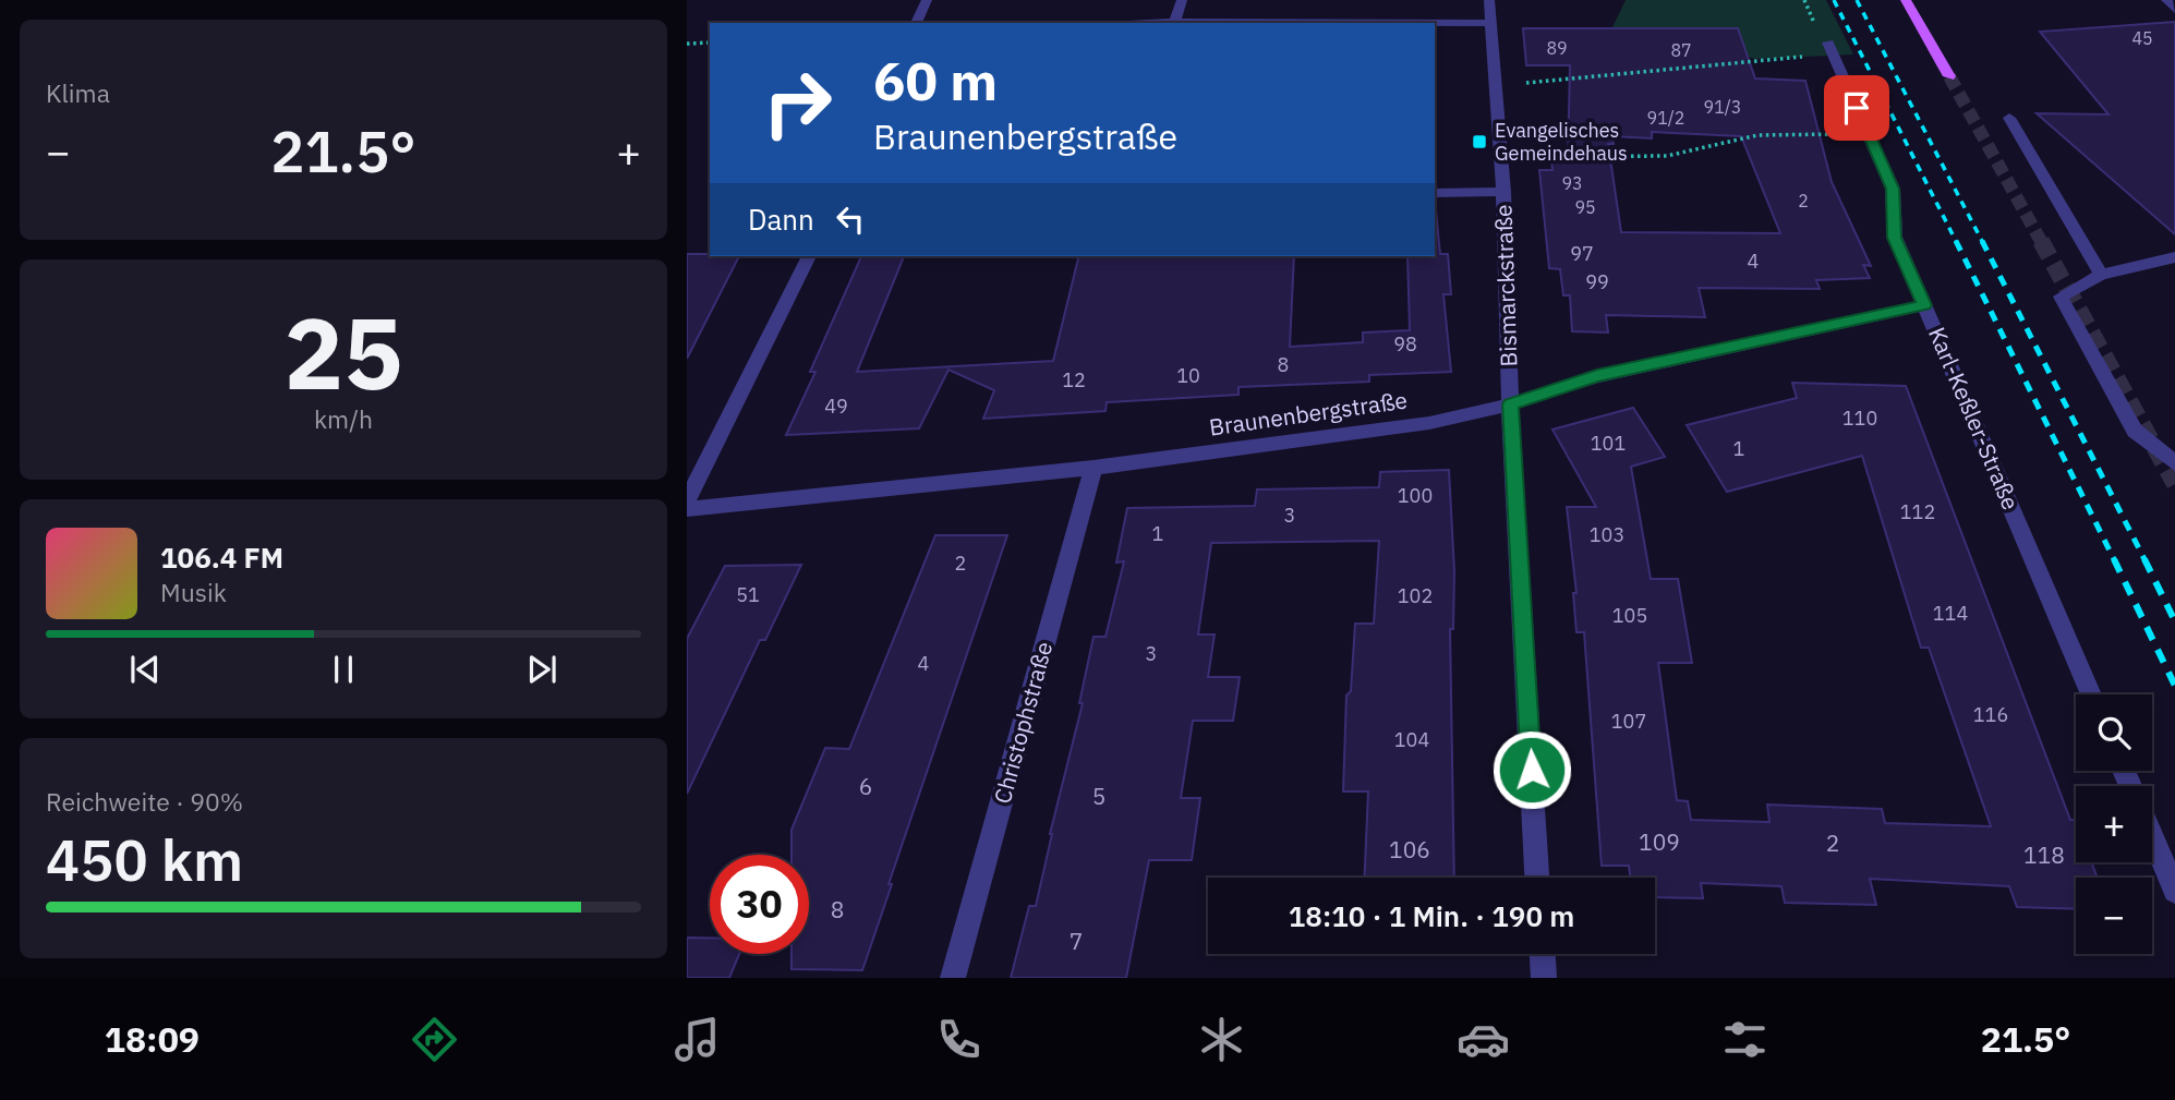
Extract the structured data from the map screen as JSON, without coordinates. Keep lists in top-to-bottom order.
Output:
{
  "streets": {
    "street": [
      "Bismarckstraße",
      "Braunenbergstraße",
      "Karl-Keßler-Straße",
      "Christophstraße"
    ]
  },
  "crossings": [
    ["Bismarckstraße", "Braunenbergstraße"],
    ["Braunenbergstraße", "Karl-Keßler-Straße"],
    ["Braunenbergstraße", "Christophstraße"]
  ],
  "places": {
    "transit": ["Evangelisches Gemeindehaus"]
  },
  "house_numbers": [
    "45",
    "89",
    "87",
    "91/3",
    "91/2",
    "93",
    "2",
    "95",
    "97",
    "4",
    "99",
    "98",
    "8",
    "10",
    "12",
    "49",
    "110",
    "101",
    "1",
    "100",
    "112",
    "3",
    "1",
    "103",
    "2",
    "51",
    "102",
    "114",
    "105",
    "3",
    "4",
    "116",
    "107",
    "104",
    "6",
    "5",
    "109",
    "2",
    "106",
    "118",
    "8",
    "7"
  ],
  "page": {
    "tile": [
      "Klima",
      ["25", "km/h"],
      ["Reichweite · 90%", "450 km"]
    ],
    "turn": ["60 m", "Braunenbergstraße"],
    "heat": ["−", "21.5°", "+"],
    "then": "Dann",
    "song": ["106.4 FM", "Musik"],
    "map_buttons": ["+", "−"],
    "limit": "30",
    "trip": "18:10 · 1 Min. · 190 m",
    "tabs": ["18:09", "21.5°"]
  }
}
